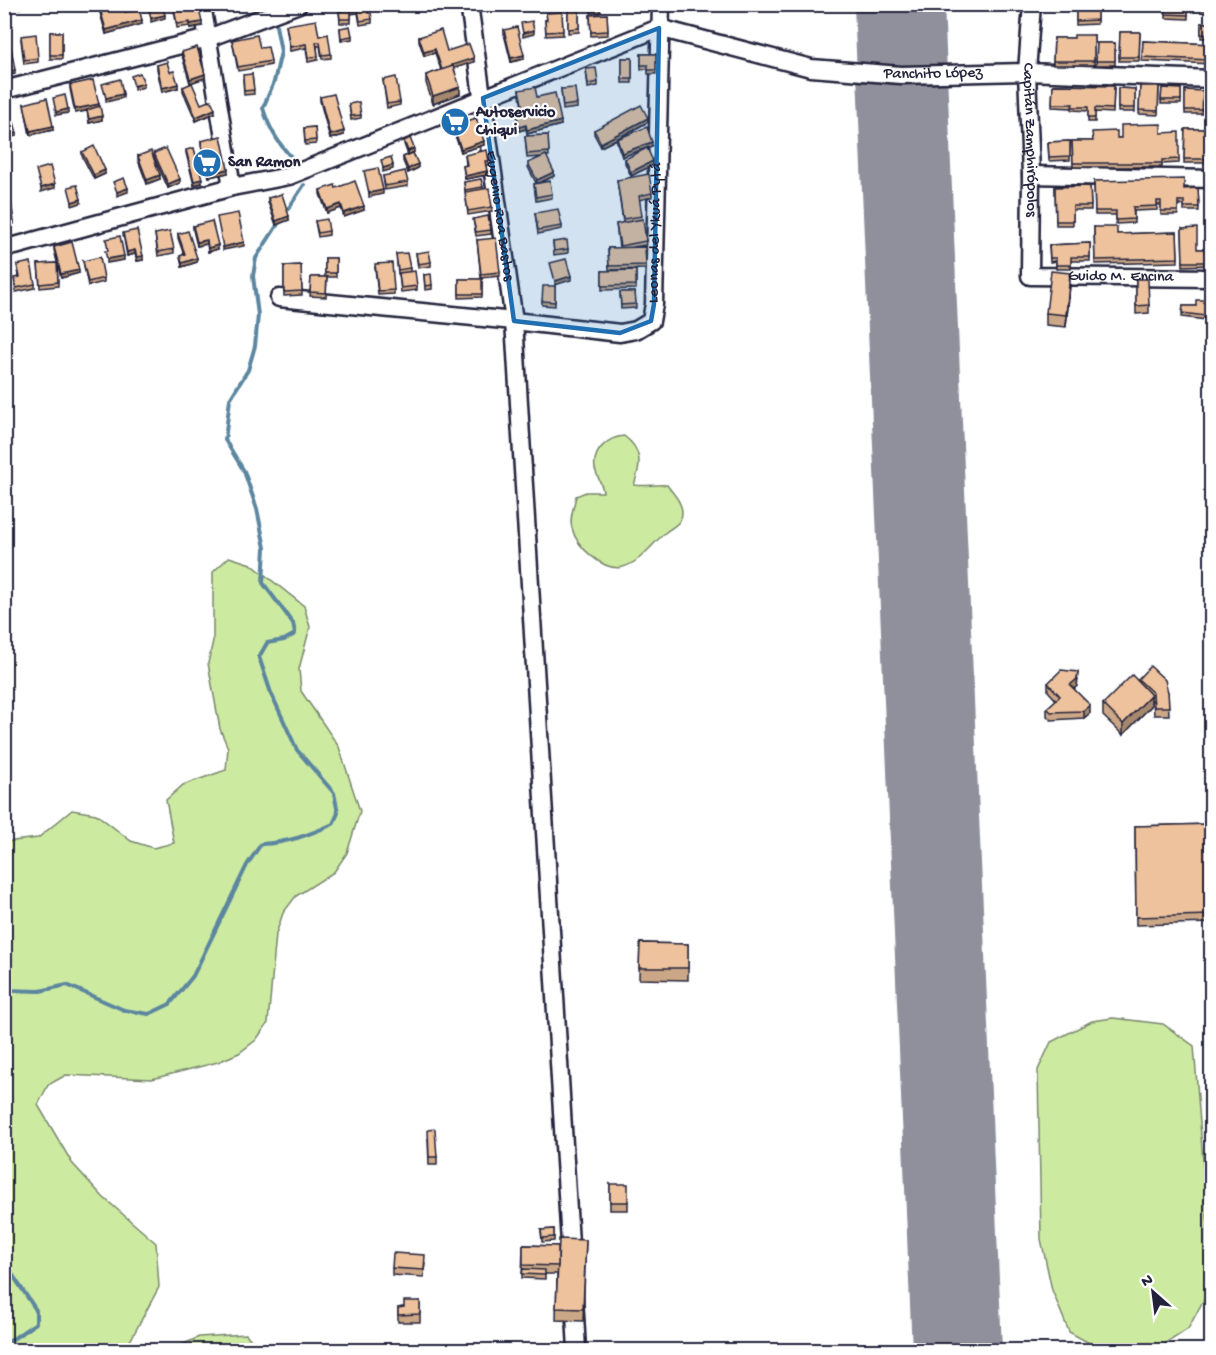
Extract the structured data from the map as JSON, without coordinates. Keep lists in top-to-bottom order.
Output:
{
  "streets": {
    "street": [
      "Panchito López",
      "Capitán Zamphirópolos",
      "Eugenio Roa Bastos",
      "Leonas del Ykuá Pytá",
      "Guido M. Encina"
    ]
  },
  "crossings": [
    ["Panchito López", "Capitán Zamphirópolos"],
    ["Panchito López", "Leonas del Ykuá Pytá"],
    ["Capitán Zamphirópolos", "Guido M. Encina"],
    ["Eugenio Roa Bastos", "Leonas del Ykuá Pytá"]
  ],
  "places": {
    "supermarket": ["Autoservicio Chiqui", "San Ramon"]
  },
  "north": "top left"
}
